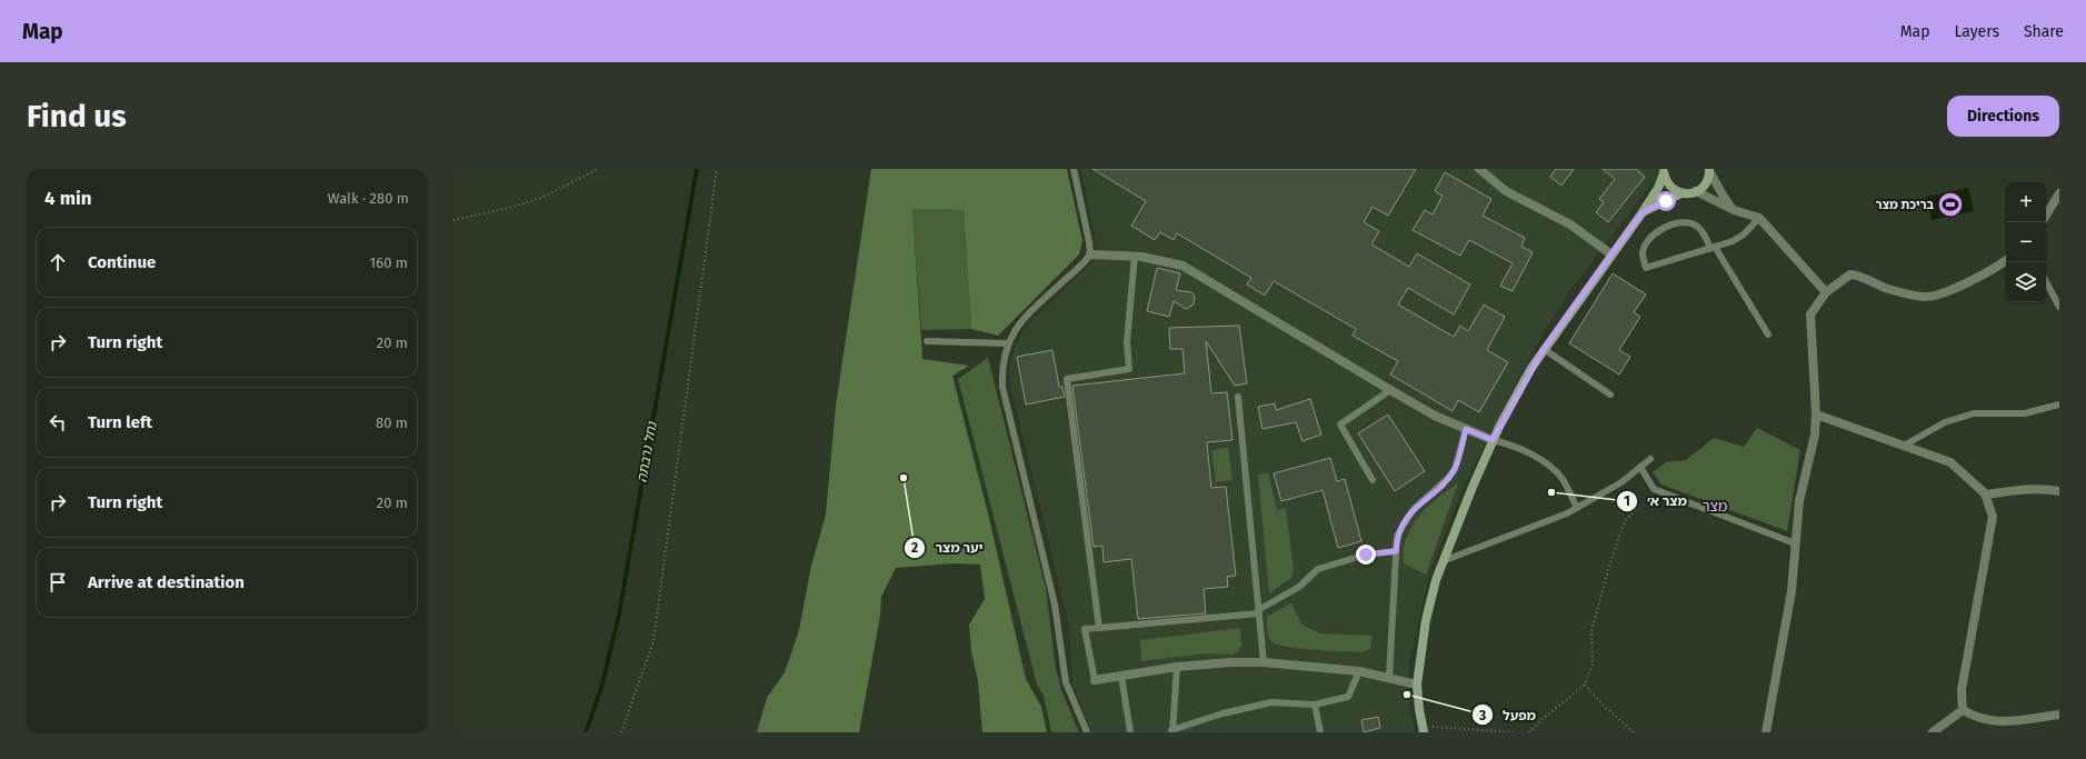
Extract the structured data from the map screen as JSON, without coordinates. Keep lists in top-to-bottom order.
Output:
{
  "districts": ["מצר"],
  "water": ["נחל נרבתה"],
  "places": {
    "sports": ["בריכת מצר"],
    "other": ["יער מצר", "מצר א׳", "מפעל"]
  },
  "page": {
    "header": "Map",
    "nav": ["Map", "Layers", "Share"],
    "buttons": "Directions",
    "title": "Find us",
    "heading": ["4 min", "Walk · 280 m"],
    "map_buttons": ["+", "−"],
    "list": [
      ["Continue", "160 m"],
      ["Turn right", "20 m"],
      ["Turn left", "80 m"],
      ["Turn right", "20 m"],
      "Arrive at destination"
    ]
  }
}
